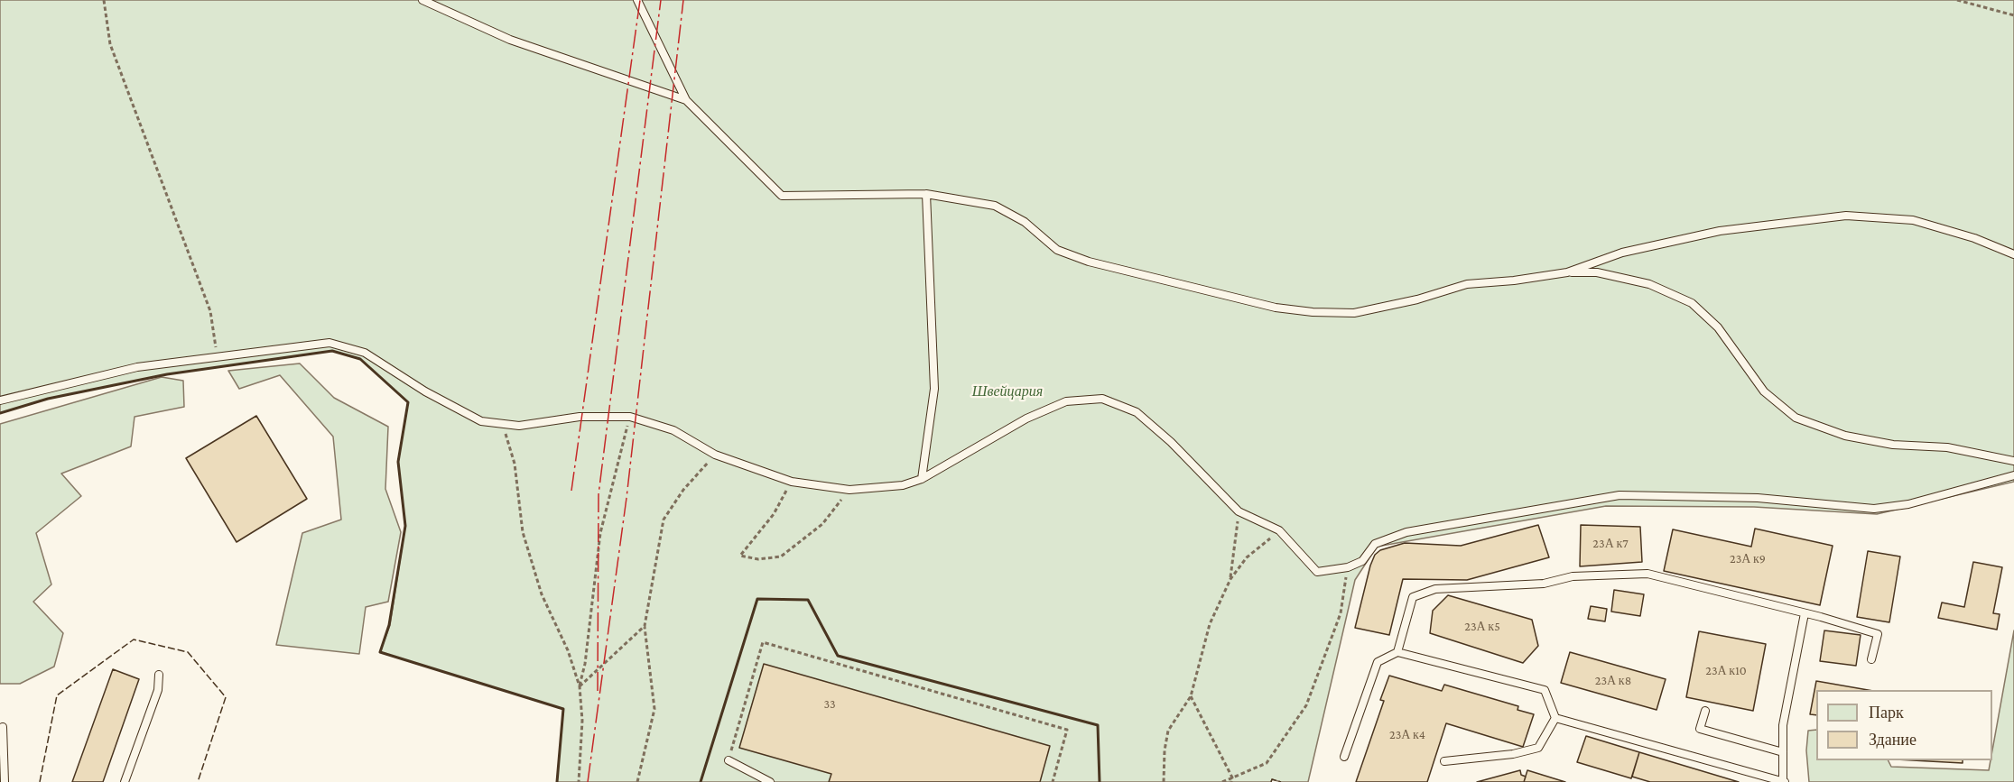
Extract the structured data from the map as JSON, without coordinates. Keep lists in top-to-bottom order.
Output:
{
  "parks": ["Швейцария"],
  "house_numbers": [
    "23А к7",
    "23А к9",
    "23А к5",
    "23А к10",
    "23А к8",
    "33",
    "23А к4"
  ],
  "legend": ["Парк", "Здание"]
}
